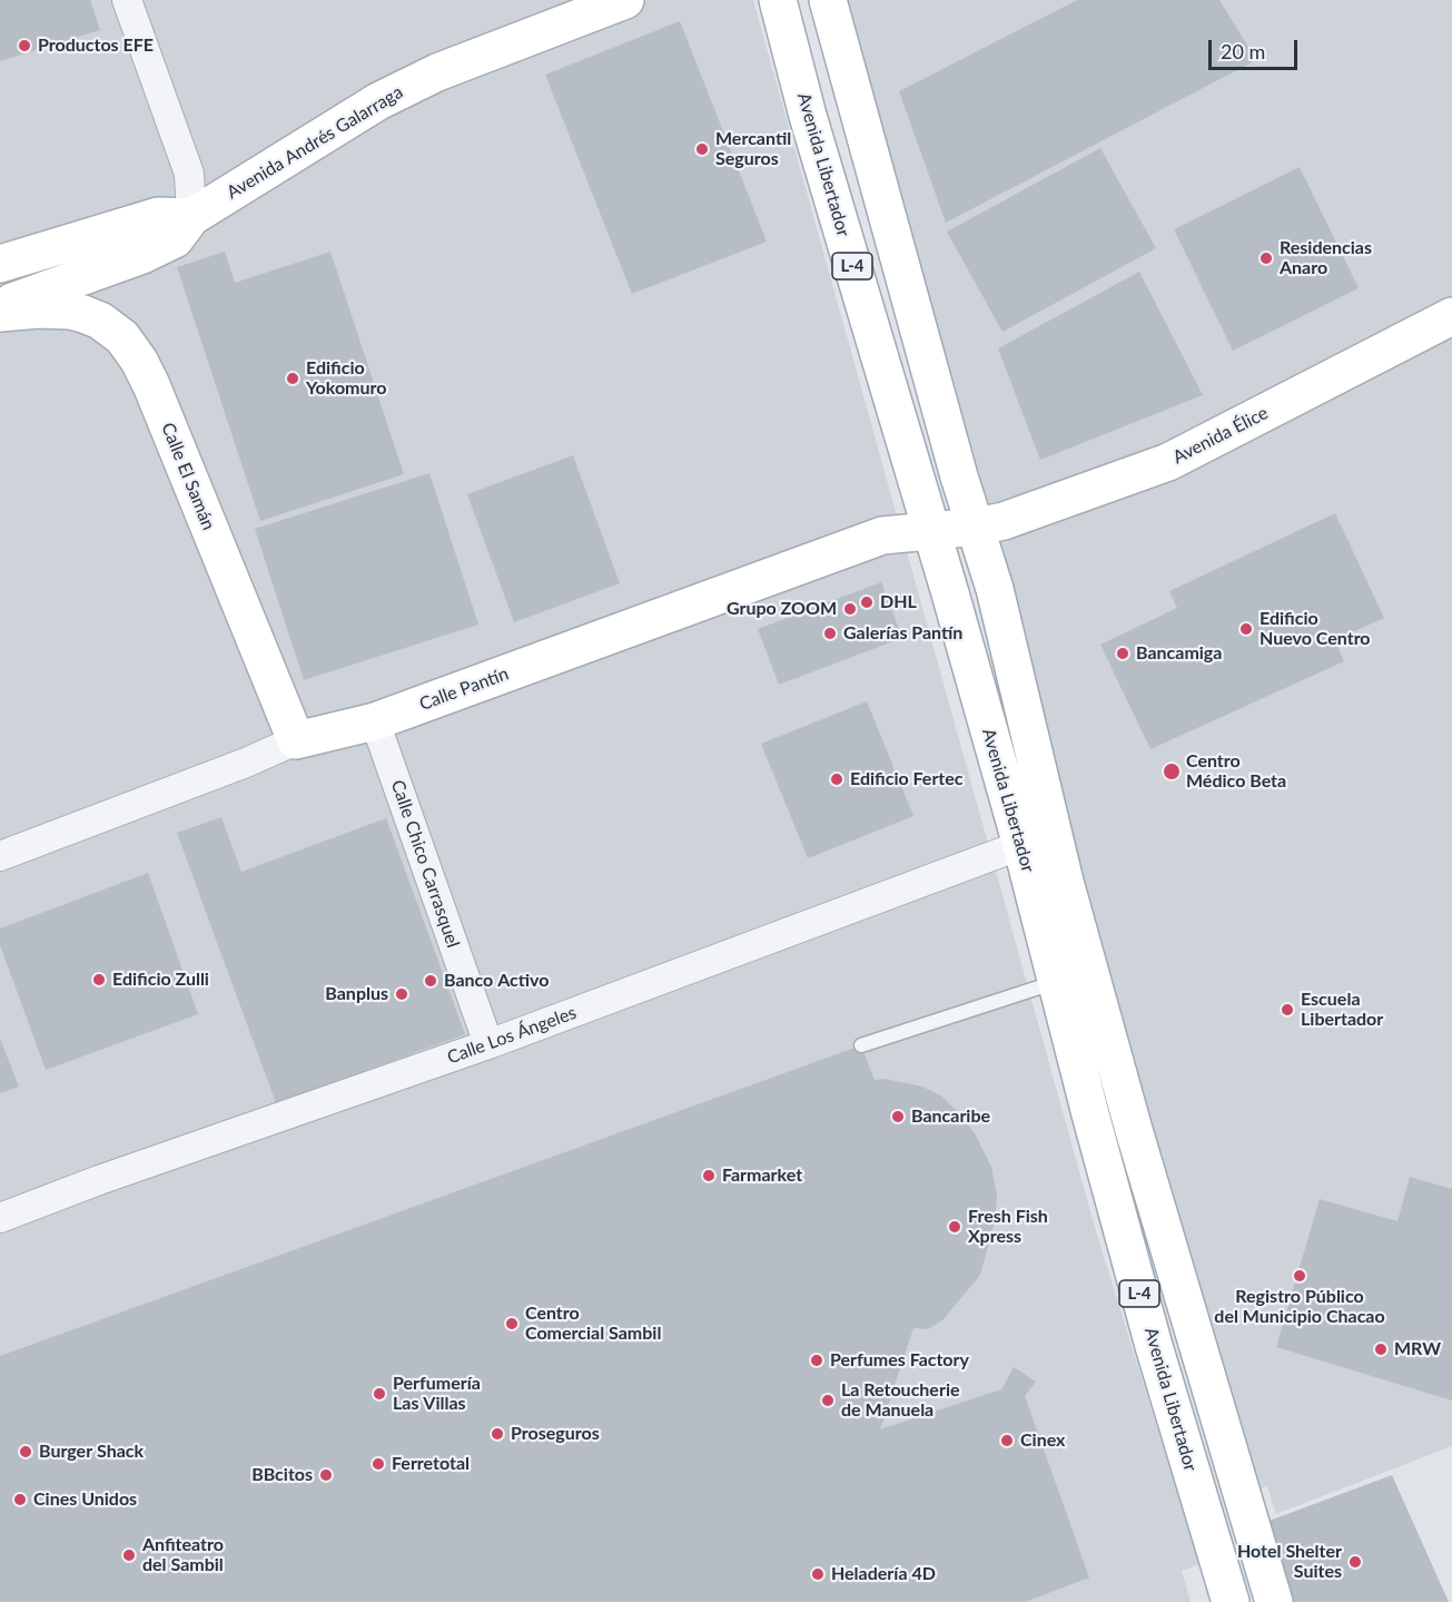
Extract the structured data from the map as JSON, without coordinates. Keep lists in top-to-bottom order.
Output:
{
  "streets": {
    "main road": [
      "Avenida Andrés Galarraga",
      "Avenida Libertador",
      "L-4",
      "Avenida Élice",
      "Calle El Samán",
      "Calle Pantín"
    ],
    "street": ["Calle Chico Carrasquel", "Calle Los Ángeles"]
  },
  "crossings": [
    ["Avenida Libertador", "Avenida Élice"],
    ["Avenida Libertador", "Calle Pantín"],
    ["Avenida Libertador", "Calle Los Ángeles"],
    ["Avenida Élice", "Calle Pantín"],
    ["Calle El Samán", "Calle Pantín"],
    ["Calle Pantín", "Calle Chico Carrasquel"],
    ["Calle Chico Carrasquel", "Calle Los Ángeles"]
  ],
  "places": [
    "Productos EFE",
    "Mercantil Seguros",
    "Residencias Anaro",
    "Edificio Yokomuro",
    "DHL",
    "Grupo ZOOM",
    "Edificio Nuevo Centro",
    "Galerías Pantín",
    "Bancamiga",
    "Centro Médico Beta",
    "Edificio Fertec",
    "Edificio Zulli",
    "Banco Activo",
    "Banplus",
    "Escuela Libertador",
    "Bancaribe",
    "Farmarket",
    "Fresh Fish Xpress",
    "Registro Público del Municipio Chacao",
    "Centro Comercial Sambil",
    "MRW",
    "Perfumes Factory",
    "Perfumería Las Villas",
    "La Retoucherie de Manuela",
    "Proseguros",
    "Cinex",
    "Burger Shack",
    "Ferretotal",
    "BBcitos",
    "Cines Unidos",
    "Anfiteatro del Sambil",
    "Hotel Shelter Suites",
    "Heladería 4D"
  ],
  "scale_bar": "20 m"
}
